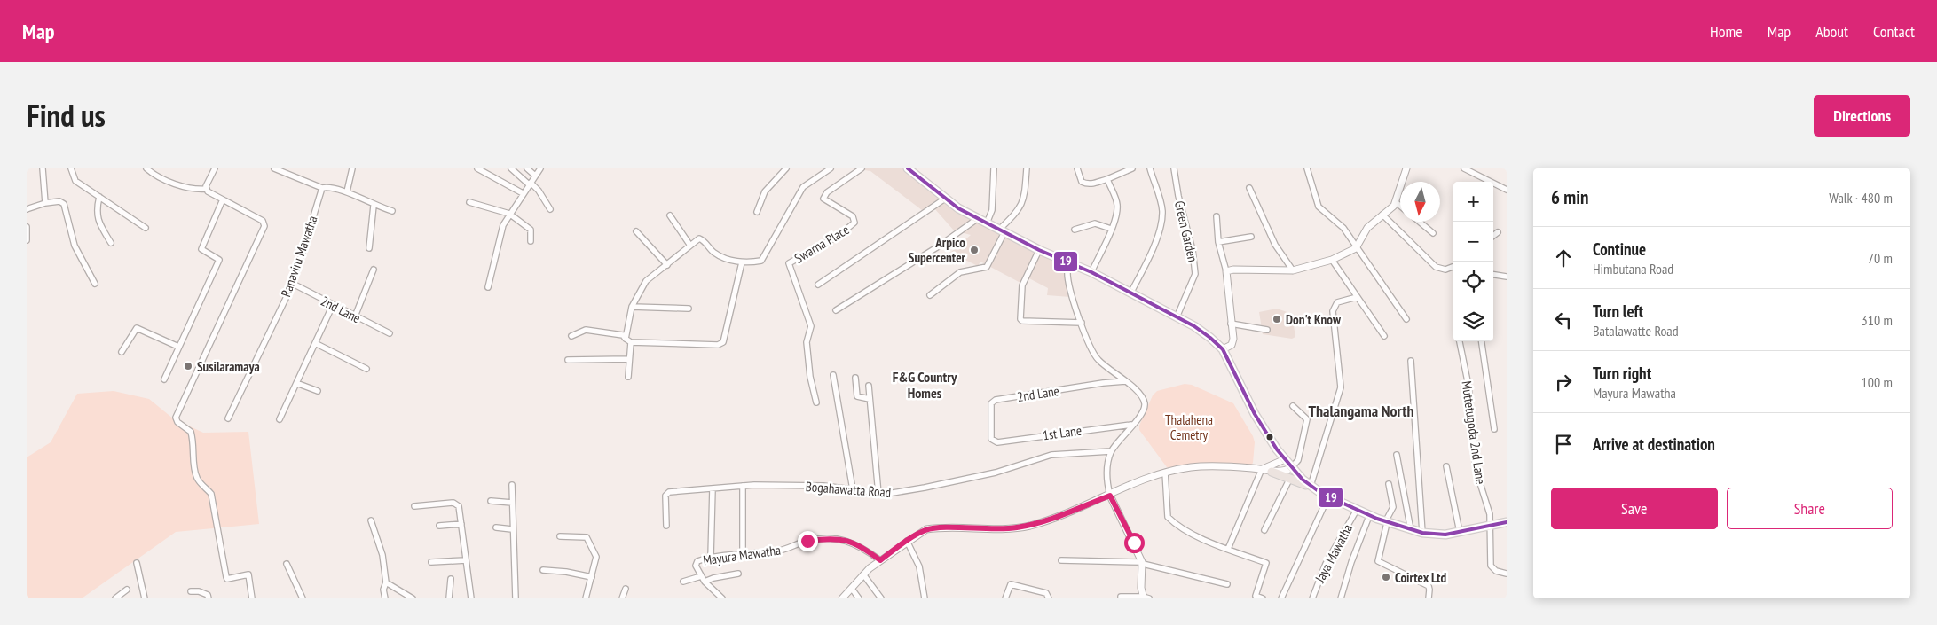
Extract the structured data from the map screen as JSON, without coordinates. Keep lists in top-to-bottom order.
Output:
{
  "streets": {
    "street": [
      "Green Garden",
      "Swarna Place",
      "Ranaviru Mawatha",
      "2nd Lane",
      "1st Lane",
      "Muttetugoda 2nd Lane",
      "Bogahawatta Road",
      "Jaya Mawatha",
      "Mayura Mawatha"
    ]
  },
  "crossings": [
    ["Ranaviru Mawatha", "2nd Lane"],
    ["2nd Lane", "1st Lane"]
  ],
  "districts": ["F&G Country Homes", "Thalangama North"],
  "parks": ["Thalahena Cemetry"],
  "places": [
    "Arpico Supercenter",
    "Don't Know",
    "Susilaramaya",
    "Coirtex Ltd"
  ],
  "lines": ["transit line 19"],
  "north": "bottom",
  "page": {
    "header": "Map",
    "nav": [
      "Home",
      "Map",
      "About",
      "Contact"
    ],
    "title": "Find us",
    "buttons": [
      "Directions",
      ["Save", "Share"]
    ],
    "heading": ["6 min", "Walk · 480 m"],
    "map_buttons": ["+", "−"],
    "list": [
      ["Continue", "Himbutana Road", "70 m"],
      ["Turn left", "Batalawatte Road", "310 m"],
      ["Turn right", "Mayura Mawatha", "100 m"],
      "Arrive at destination"
    ]
  }
}
